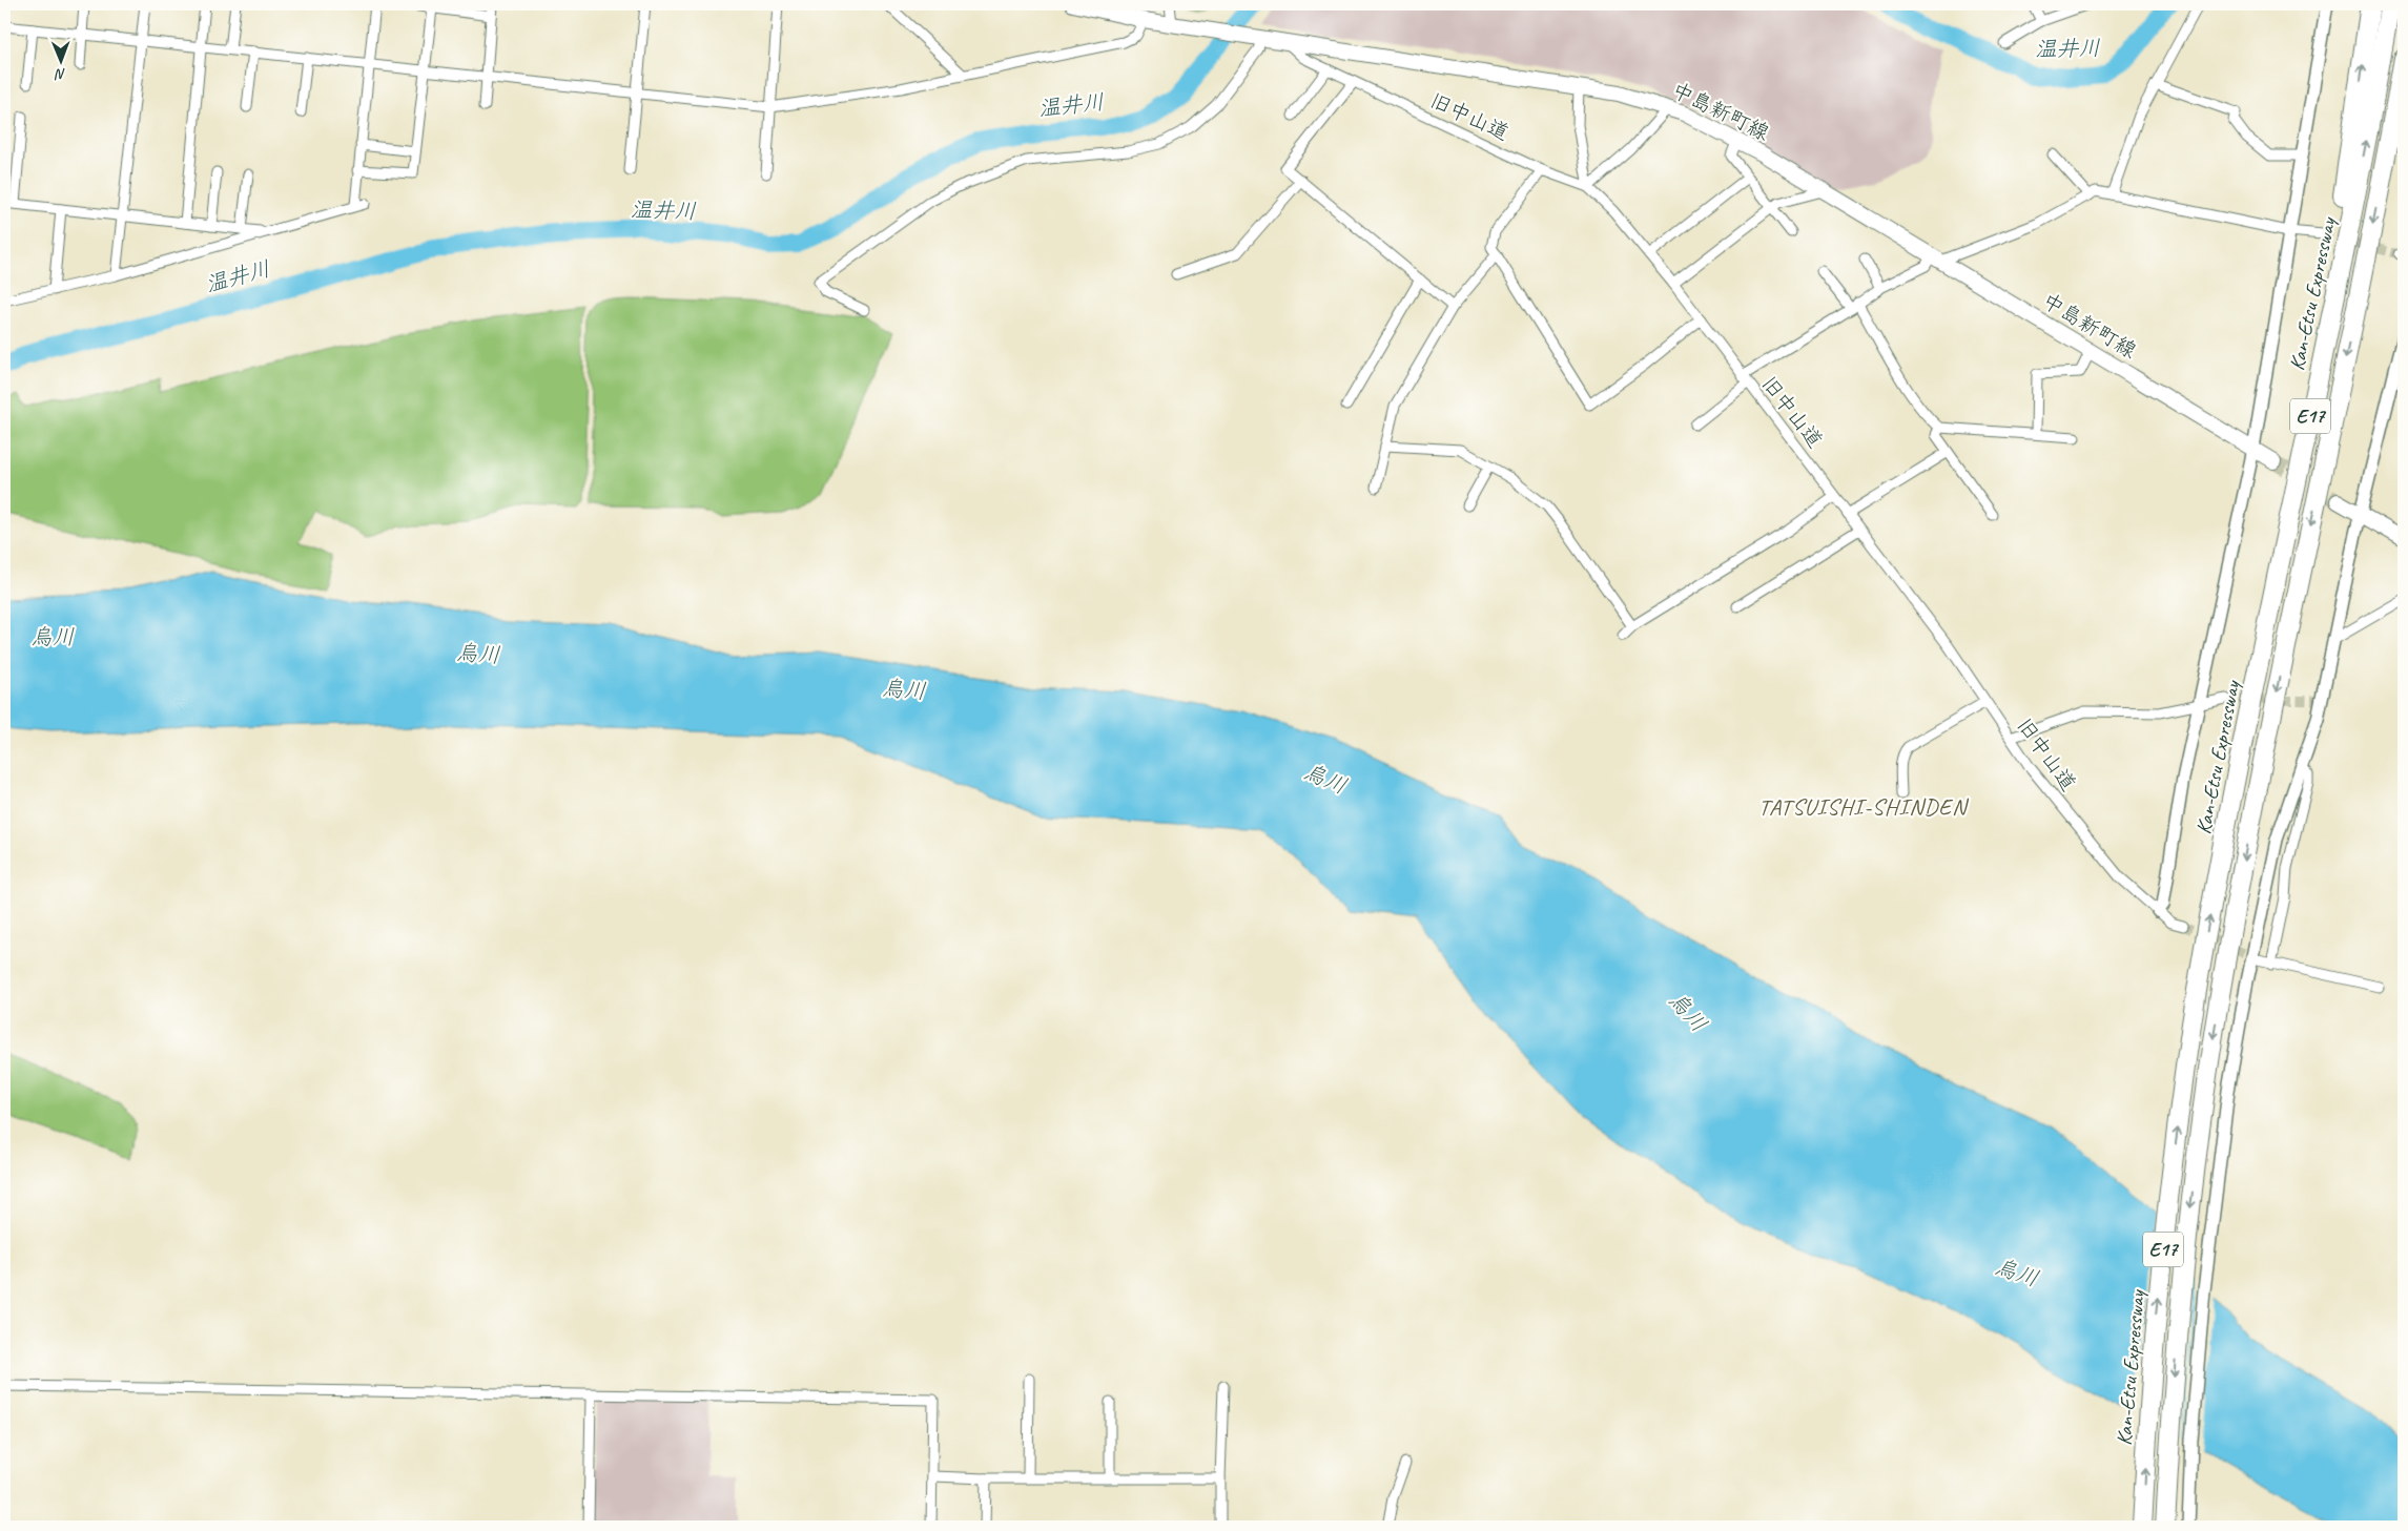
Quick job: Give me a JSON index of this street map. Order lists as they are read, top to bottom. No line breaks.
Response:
{"streets":{"highway":["Kan-Etsu Expressway","E17"],"main road":["中島新町線"],"street":["旧中山道"]},"crossings":[["中島新町線","旧中山道"]],"districts":["TATSUISHI-SHINDEN"],"water":["温井川","烏川"],"north":"bottom"}
